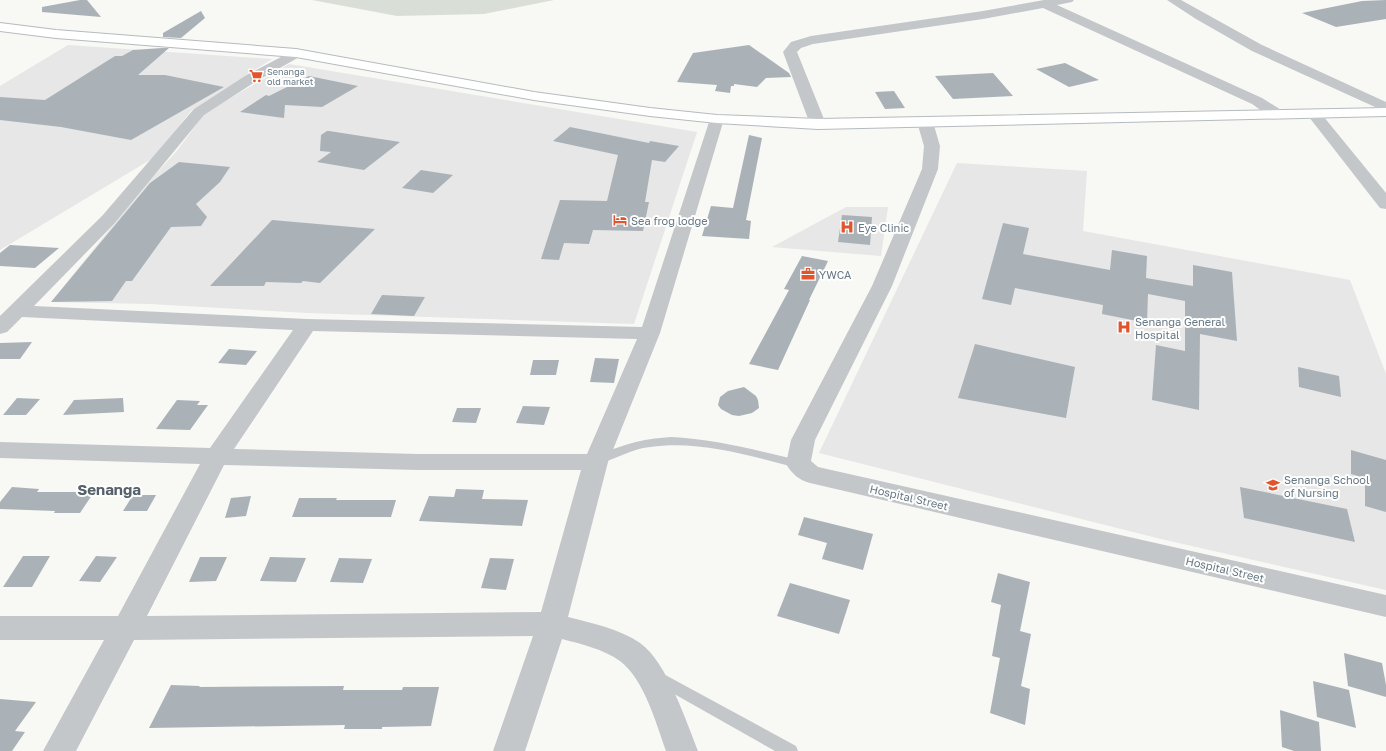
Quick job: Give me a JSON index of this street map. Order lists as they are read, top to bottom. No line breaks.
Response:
{"streets":{"street":["Hospital Street"]},"districts":["Senanga"],"places":{"supermarket":["Senanga old market"],"hotel":["Sea frog lodge"],"hospital":["Eye Clinic","Senanga General Hospital"],"office":["YWCA"],"school or university":["Senanga School of Nursing"]}}
